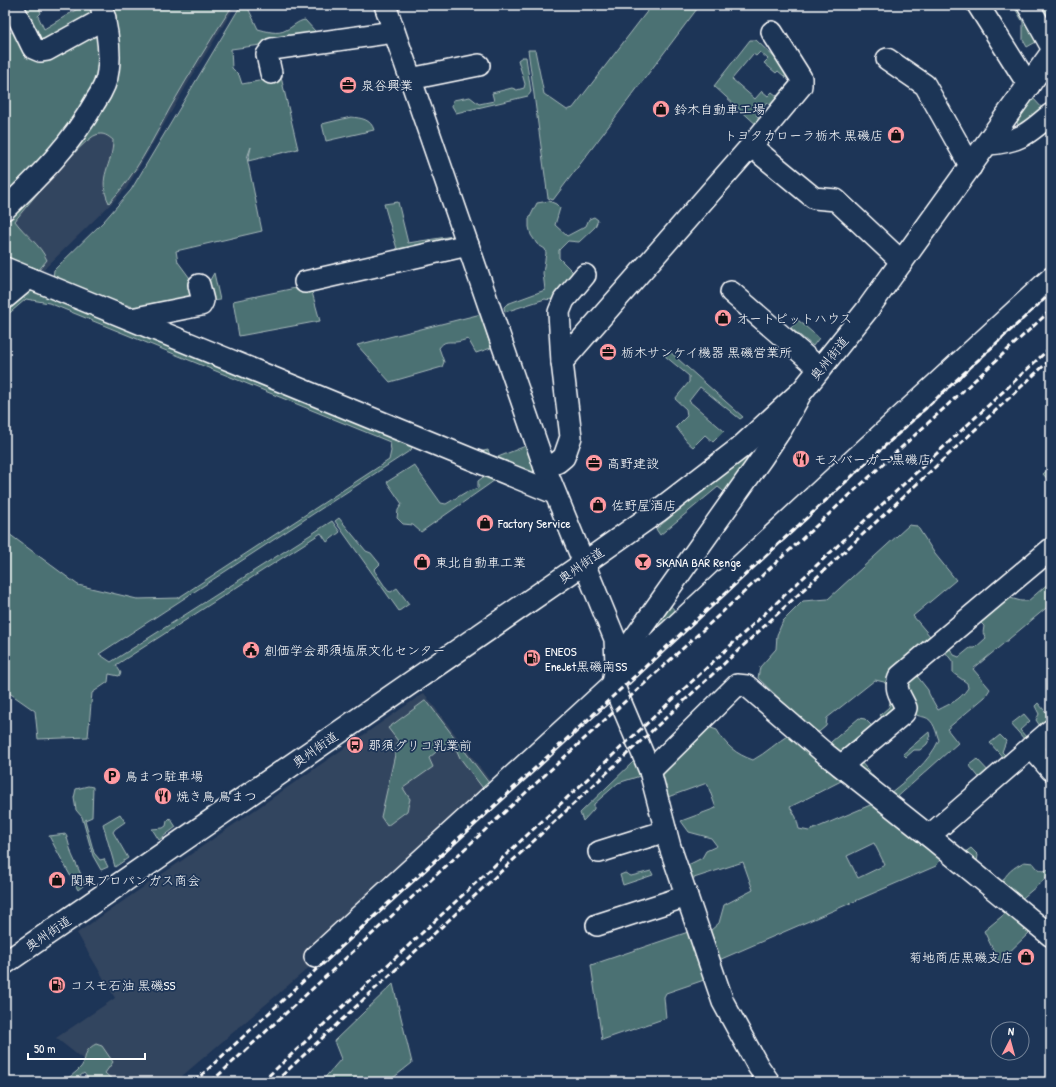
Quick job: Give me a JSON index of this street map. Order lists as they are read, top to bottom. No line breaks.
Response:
{"streets":{"main road":["奥州街道"]},"places":{"office":["泉谷興業","栃木サンケイ機器 黒磯営業所","高野建設"],"shop":["鈴木自動車工場","トヨタカローラ栃木 黒磯店","オートピットハウス","佐野屋酒店","Factory Service","東北自動車工業","関東プロパンガス商会","菊地商店黒磯支店"],"restaurant":["モスバーガー黒磯店","焼き鳥 鳥まつ"],"bar":["SKANA BAR Renge"],"public building":["創価学会那須塩原文化センター"],"fuel station":["ENEOS EneJet黒磯南SS","コスモ石油 黒磯SS"],"bus stop":["那須グリコ乳業前"],"parking":["鳥まつ駐車場"]},"scale_bar":"50 m","north":"top"}
